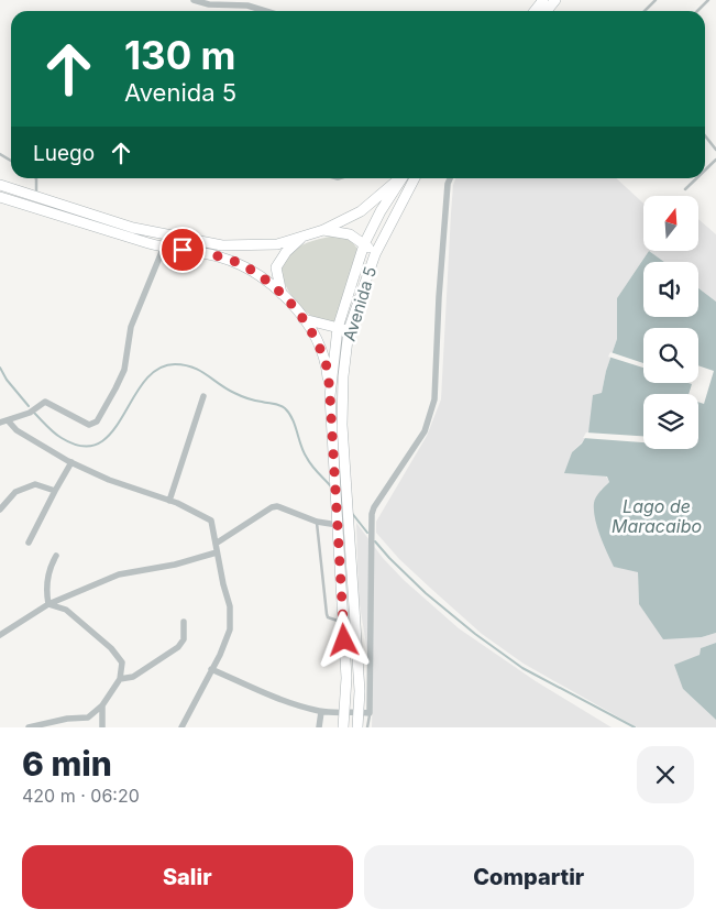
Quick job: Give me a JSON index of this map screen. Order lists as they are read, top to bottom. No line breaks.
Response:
{"streets":{"main road":["Avenida 5"]},"water":["Lago de Maracaibo"],"north":"top","page":{"turn":["130 m","Avenida 5"],"then":"Luego","heading":["6 min","420 m · 06:20"],"buttons":["Salir","Compartir"]}}
